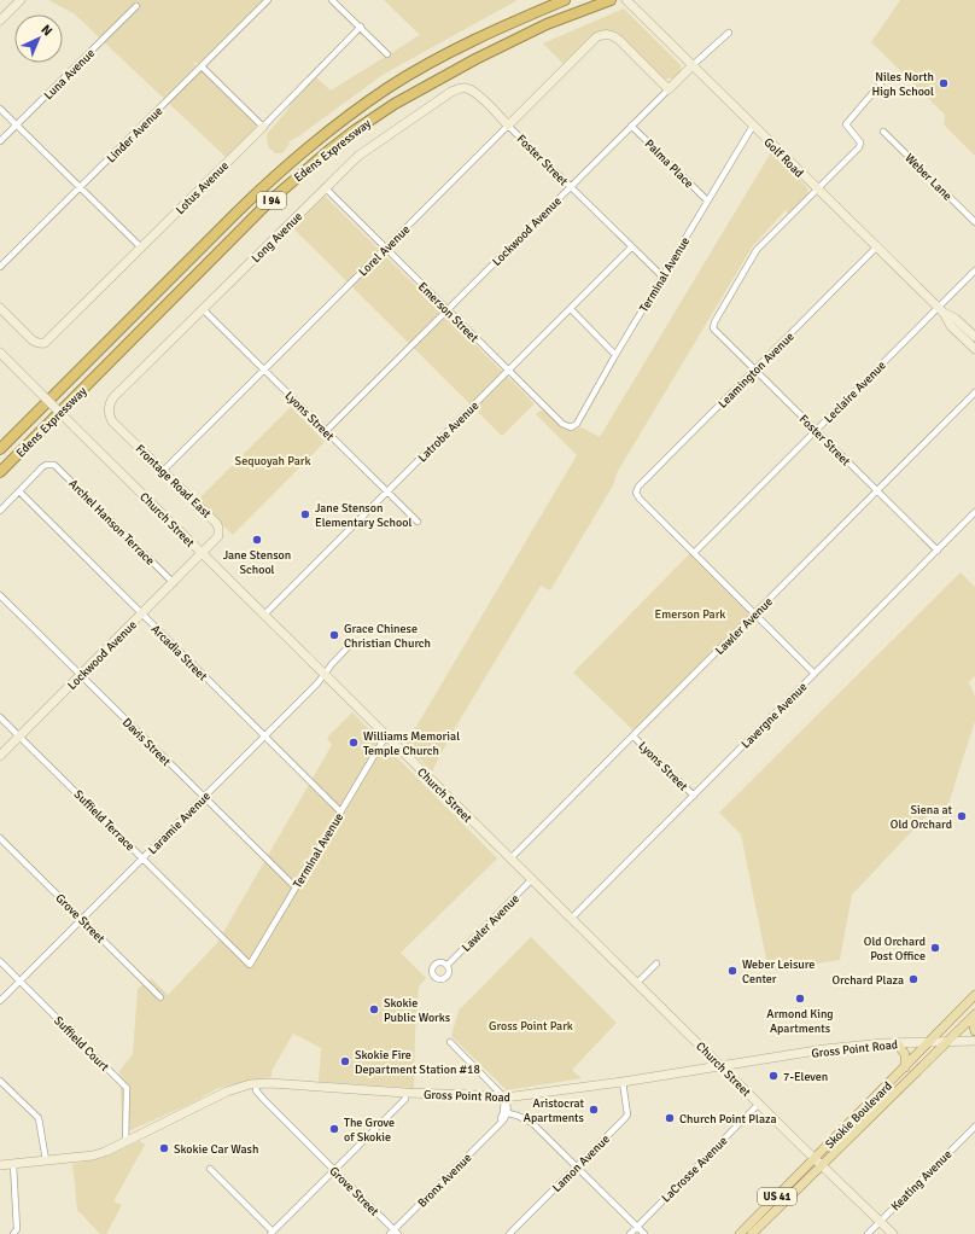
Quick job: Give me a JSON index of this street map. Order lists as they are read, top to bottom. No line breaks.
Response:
{"streets":{"highway":["Edens Expressway","I 94"],"main road":["Skokie Boulevard","US 41"],"street":["Luna Avenue","Linder Avenue","Golf Road","Foster Street","Palma Place","Weber Lane","Lotus Avenue","Lockwood Avenue","Long Avenue","Lorel Avenue","Terminal Avenue","Emerson Street","Leamington Avenue","Leclaire Avenue","Lyons Street","Latrobe Avenue","Frontage Road East","Church Street","Archel Hanson Terrace","Lawler Avenue","Arcadia Street","Lavergne Avenue","Davis Street","Suffield Terrace","Laramie Avenue","Grove Street","Suffield Court","Gross Point Road","Lamon Avenue","LaCrosse Avenue","Bronx Avenue","Keating Avenue"]},"crossings":[["Golf Road","Foster Street"],["Golf Road","Lockwood Avenue"],["Golf Road","Terminal Avenue"],["Golf Road","Leamington Avenue"],["Golf Road","Leclaire Avenue"],["Foster Street","Lockwood Avenue"],["Foster Street","Long Avenue"],["Foster Street","Lorel Avenue"],["Foster Street","Terminal Avenue"],["Foster Street","Leamington Avenue"],["Foster Street","Leclaire Avenue"],["Foster Street","Latrobe Avenue"],["Foster Street","Lawler Avenue"],["Foster Street","Lavergne Avenue"],["Palma Place","Lockwood Avenue"],["Palma Place","Terminal Avenue"],["Lockwood Avenue","Lorel Avenue"],["Lockwood Avenue","Emerson Street"],["Lockwood Avenue","Lyons Street"],["Lockwood Avenue","Frontage Road East"],["Lockwood Avenue","Church Street"],["Lockwood Avenue","Archel Hanson Terrace"],["Lockwood Avenue","Arcadia Street"],["Lockwood Avenue","Davis Street"],["Lockwood Avenue","Suffield Terrace"],["Long Avenue","Emerson Street"],["Long Avenue","Lyons Street"],["Long Avenue","Frontage Road East"],["Lorel Avenue","Emerson Street"],["Lorel Avenue","Lyons Street"],["Lorel Avenue","Frontage Road East"],["Terminal Avenue","Emerson Street"],["Terminal Avenue","Church Street"],["Terminal Avenue","Arcadia Street"],["Terminal Avenue","Davis Street"],["Terminal Avenue","Suffield Terrace"],["Emerson Street","Latrobe Avenue"],["Leamington Avenue","Leclaire Avenue"],["Lyons Street","Latrobe Avenue"],["Lyons Street","Lawler Avenue"],["Lyons Street","Lavergne Avenue"],["Latrobe Avenue","Church Street"],["Frontage Road East","Church Street"],["Church Street","Lawler Avenue"],["Church Street","Lavergne Avenue"],["Church Street","Laramie Avenue"],["Church Street","Gross Point Road"],["Church Street","Skokie Boulevard"],["Church Street","LaCrosse Avenue"],["Church Street","Keating Avenue"],["Archel Hanson Terrace","Arcadia Street"],["Arcadia Street","Laramie Avenue"],["Davis Street","Laramie Avenue"],["Suffield Terrace","Laramie Avenue"],["Laramie Avenue","Grove Street"],["Laramie Avenue","Suffield Court"],["Grove Street","Gross Point Road"],["Grove Street","Bronx Avenue"],["Suffield Court","Gross Point Road"],["Gross Point Road","Skokie Boulevard"],["Gross Point Road","Lamon Avenue"],["Gross Point Road","Bronx Avenue"]],"parks":["Sequoyah Park","Emerson Park","Gross Point Park"],"places":["Niles North High School","Jane Stenson Elementary School","Jane Stenson School","Grace Chinese Christian Church","Williams Memorial Temple Church","Siena at Old Orchard","Old Orchard Post Office","Weber Leisure Center","Orchard Plaza","Armond King Apartments","Skokie Public Works","Skokie Fire Department Station #18","7-Eleven","Aristocrat Apartments","Church Point Plaza","The Grove of Skokie","Skokie Car Wash"],"north":"top right"}
